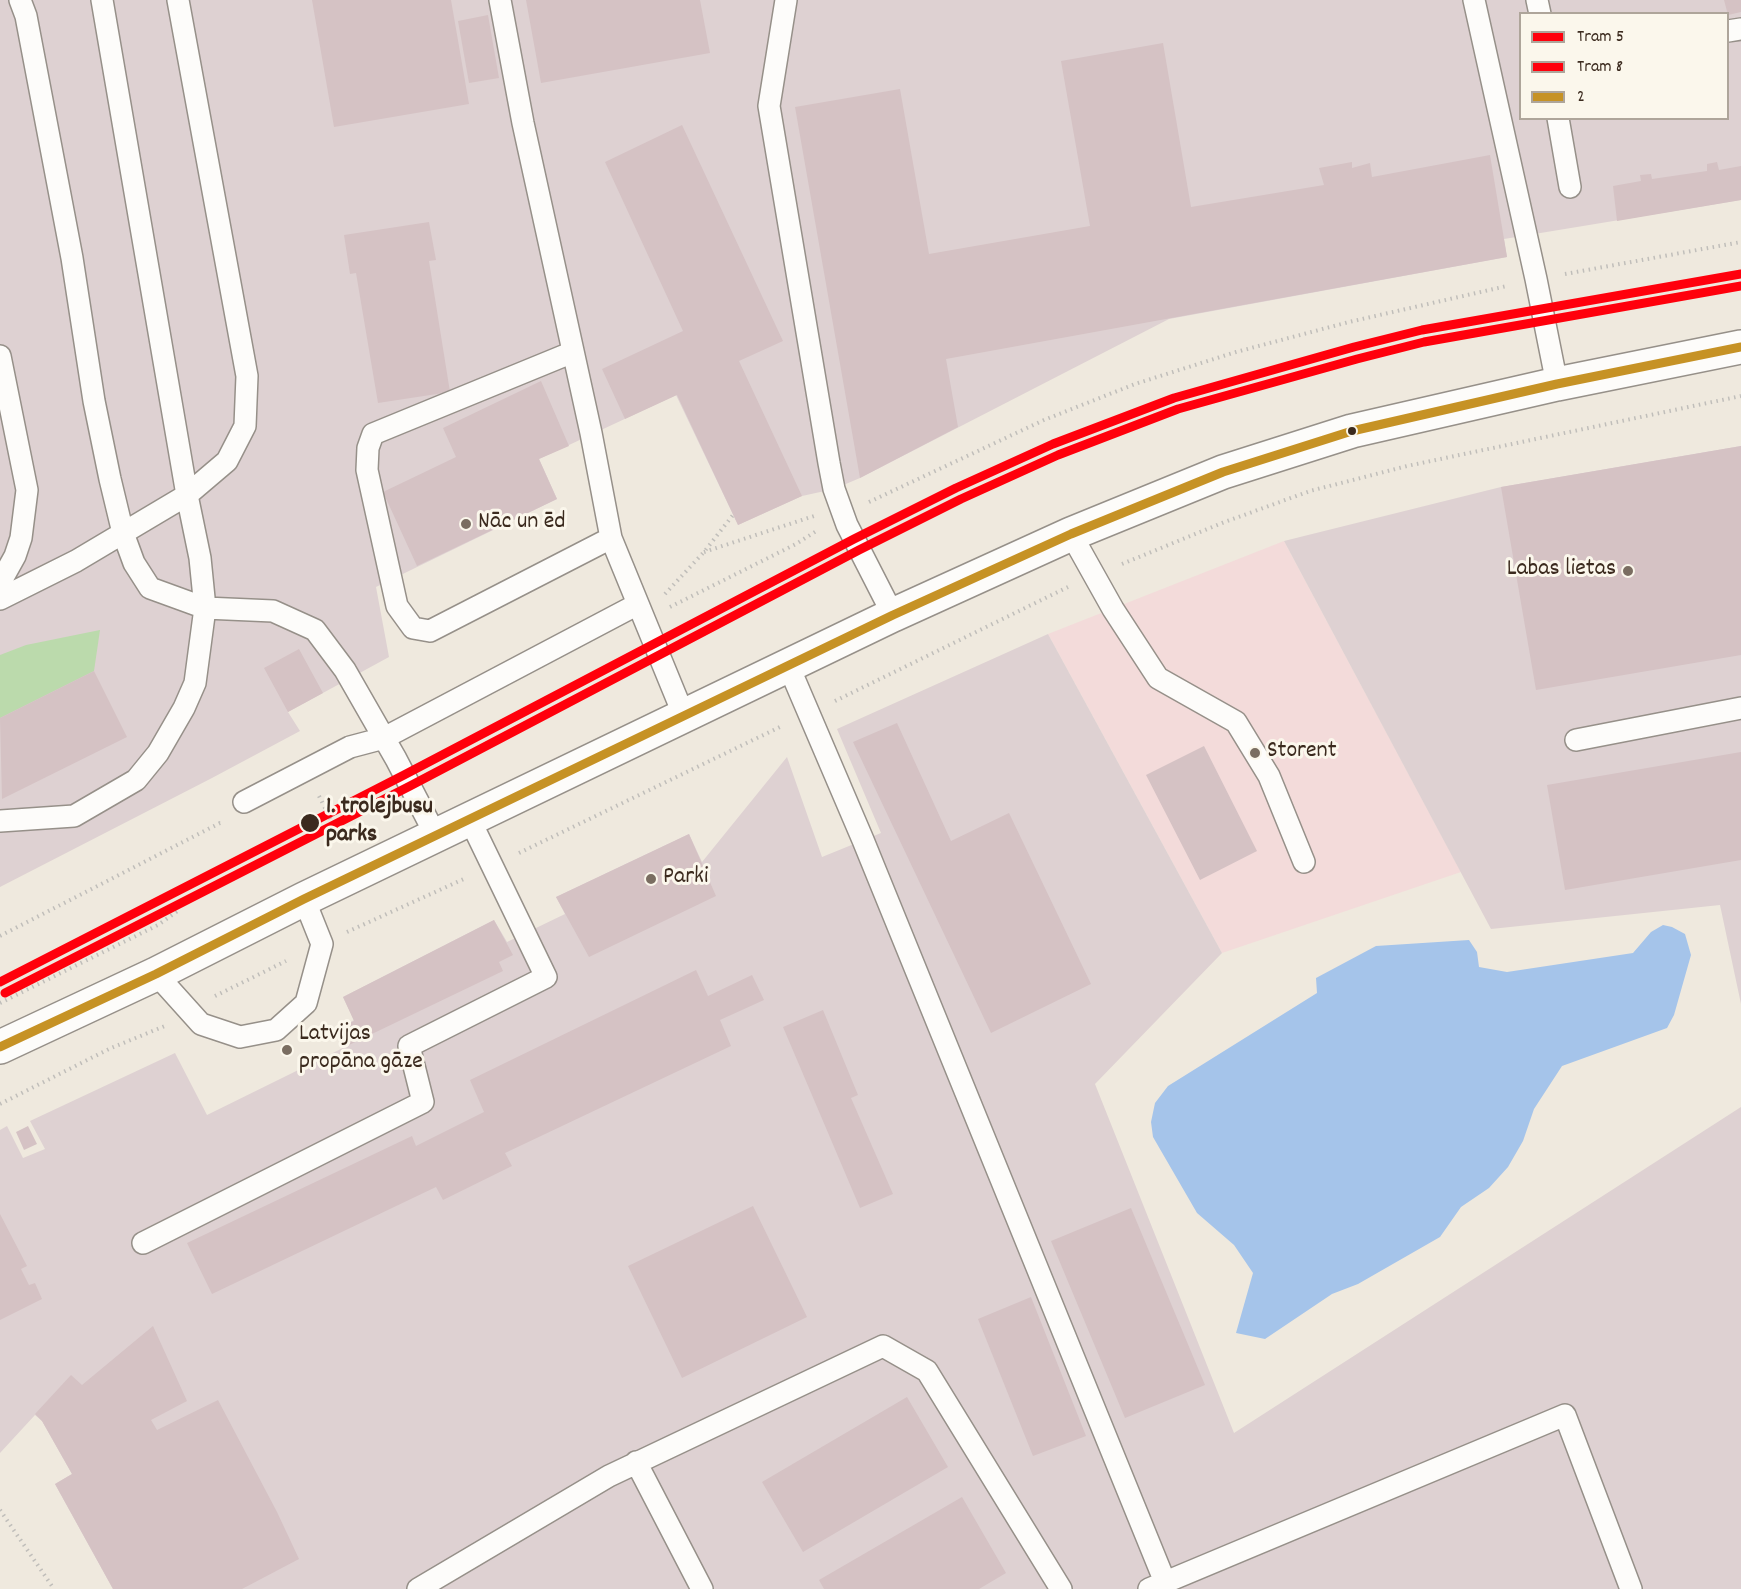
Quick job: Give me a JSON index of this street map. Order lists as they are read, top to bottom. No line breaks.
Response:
{"places":["Nāc un ēd","Labas lietas","Storent","1. trolejbusu parks","Parki","Latvijas propāna gāze"],"lines":["tram line 5","tram line 8","transit line 2"],"legend":["Tram 5","Tram 8","2"]}
